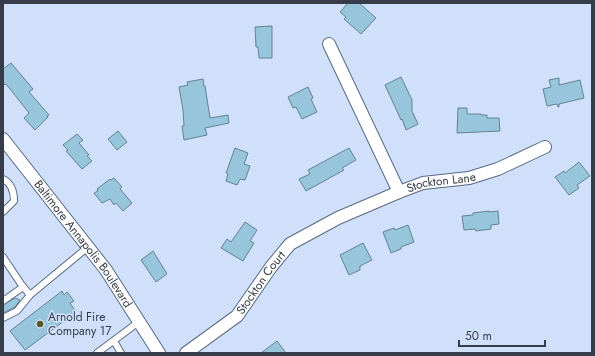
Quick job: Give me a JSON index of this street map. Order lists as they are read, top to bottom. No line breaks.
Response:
{"streets":{"street":["Stockton Lane","Baltimore Annapolis Boulevard","Stockton Court"]},"crossings":[["Stockton Lane","Stockton Court"]],"places":["Arnold Fire Company 17"],"scale_bar":"50 m"}
